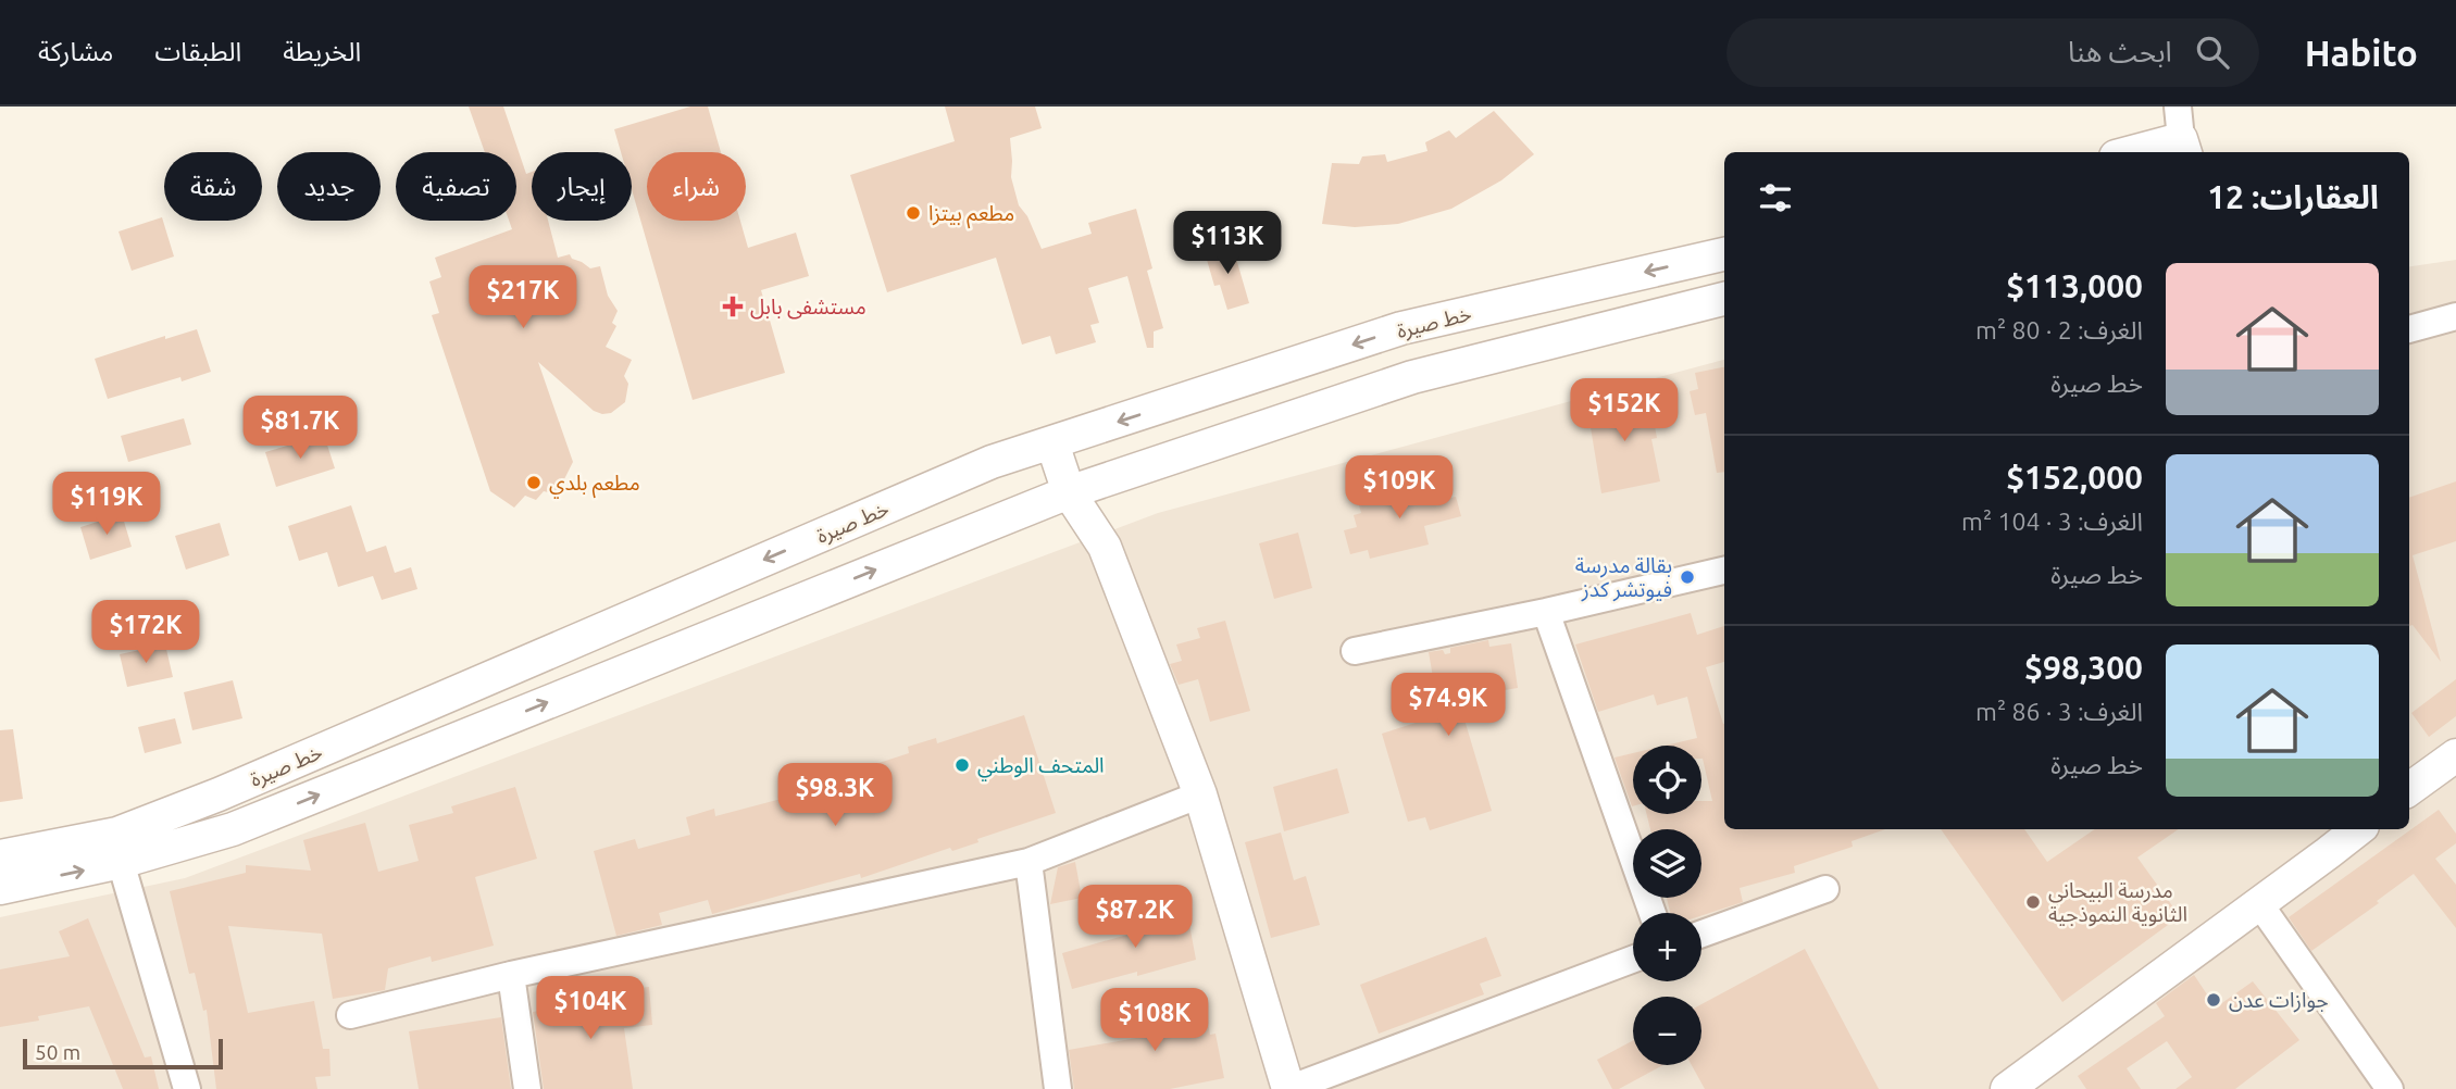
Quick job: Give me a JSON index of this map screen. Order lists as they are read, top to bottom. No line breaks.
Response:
{"streets":{"street":["خط صيرة"]},"places":{"other":["مطعم بيتزا","مطعم بلدي","بقالة مدرسة فيوتشر كدز","المتحف الوطني","مدرسة البيحاني الثانوية النموذجية","جوازات عدن"],"health":["مستشفى بابل"]},"scale_bar":"50 m","page":{"header":"Habito","search":"ابحث هنا","nav":["الخريطة","الطبقات","مشاركة"],"chip":["شراء","إيجار","تصفية","جديد","شقة"],"heading":"العقارات: 12","price":["$113K","$217K","$152K","$81.7K","$109K","$119K","$172K","$74.9K","$98.3K","$87.2K","$104K","$108K"],"list":[{"name":"$113,000","note":"الغرف: 2 · 80 m² · خط صيرة"},{"name":"$152,000","note":"الغرف: 3 · 104 m² · خط صيرة"},{"name":"$98,300","note":"الغرف: 3 · 86 m² · خط صيرة"}],"map_buttons":["+","−"],"scale":"50 m"}}
